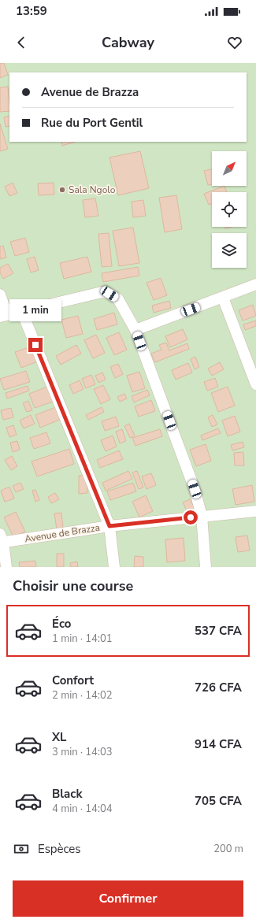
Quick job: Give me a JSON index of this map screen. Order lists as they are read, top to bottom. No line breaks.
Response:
{"streets":{"street":["Avenue de Brazza"]},"places":["Sala Ngolo"],"north":"top right","page":{"status":"13:59","header":"Cabway","banner":["Avenue de Brazza","Rue du Port Gentil"],"bubble":"1 min","heading":"Choisir une course","list":[{"name":"Éco","note":"1 min · 14:01","value":"537 CFA"},{"name":"Confort","note":"2 min · 14:02","value":"726 CFA"},{"name":"XL","note":"3 min · 14:03","value":"914 CFA"},{"name":"Black","note":"4 min · 14:04","value":"705 CFA"}],"pay":["Espèces","200 m"],"buttons":"Confirmer"}}
